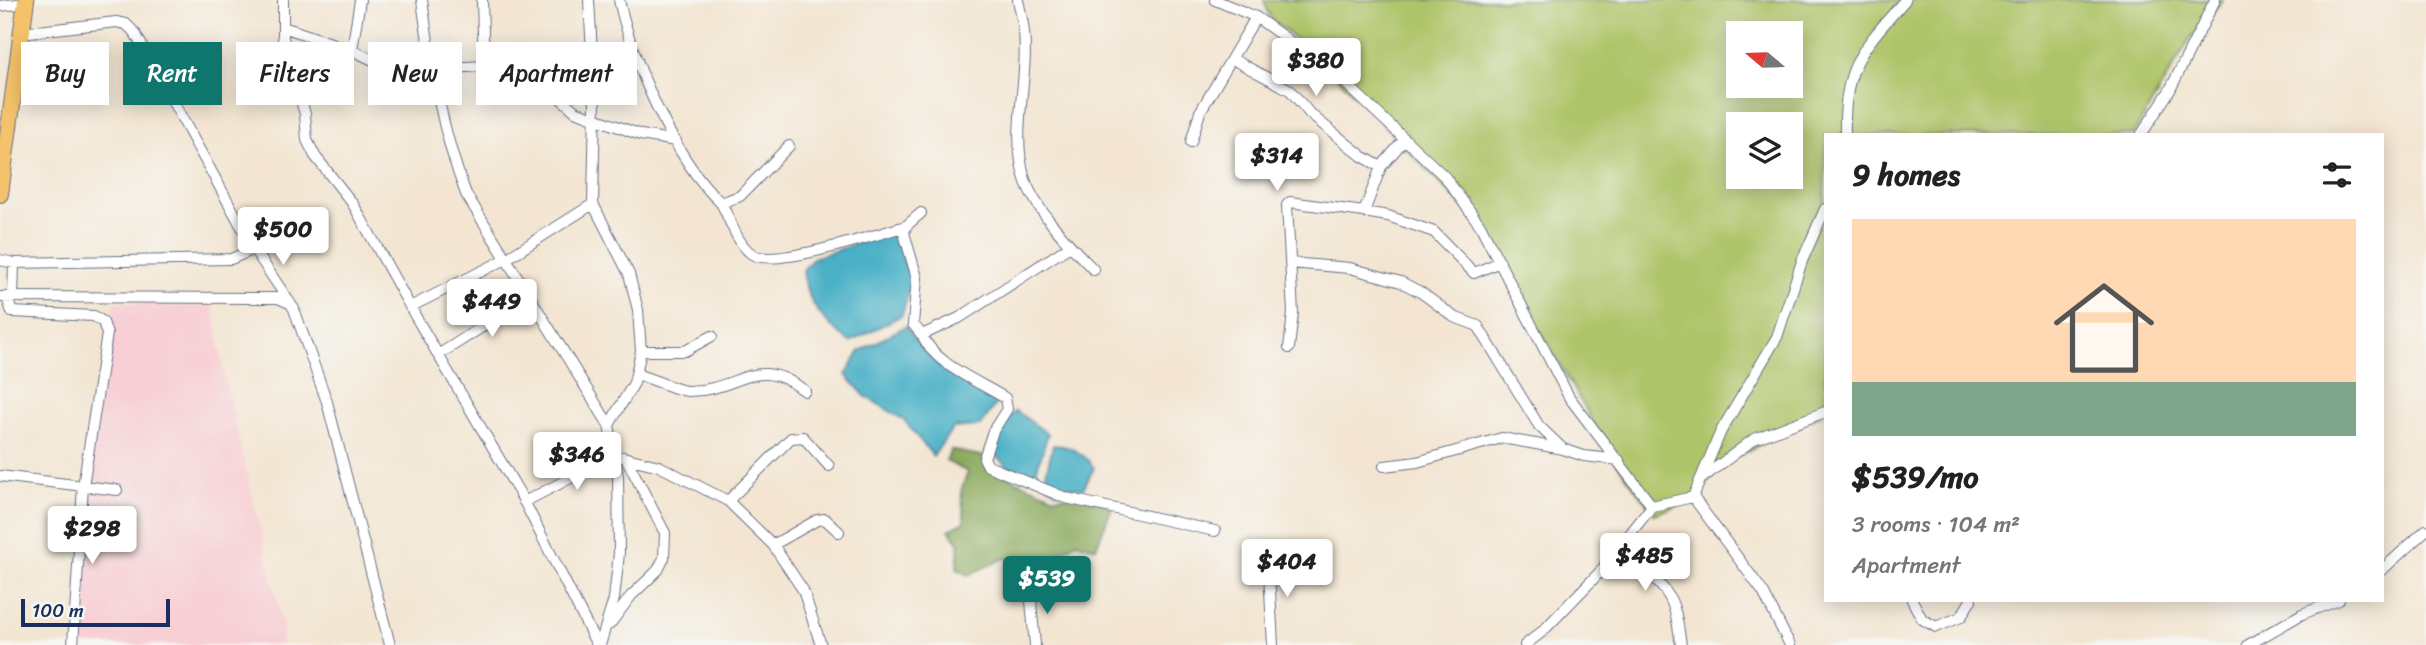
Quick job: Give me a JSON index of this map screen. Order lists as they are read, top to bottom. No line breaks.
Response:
{"scale_bar":"100 m","north":"left","page":{"price":["$380","$314","$500","$449","$346","$298","$485","$404","$539"],"chip":["Buy","Rent","Filters","New","Apartment"],"heading":"9 homes","list":[{"name":"$539/mo","note":"3 rooms · 104 m² · Apartment"}],"scale":"100 m"}}
